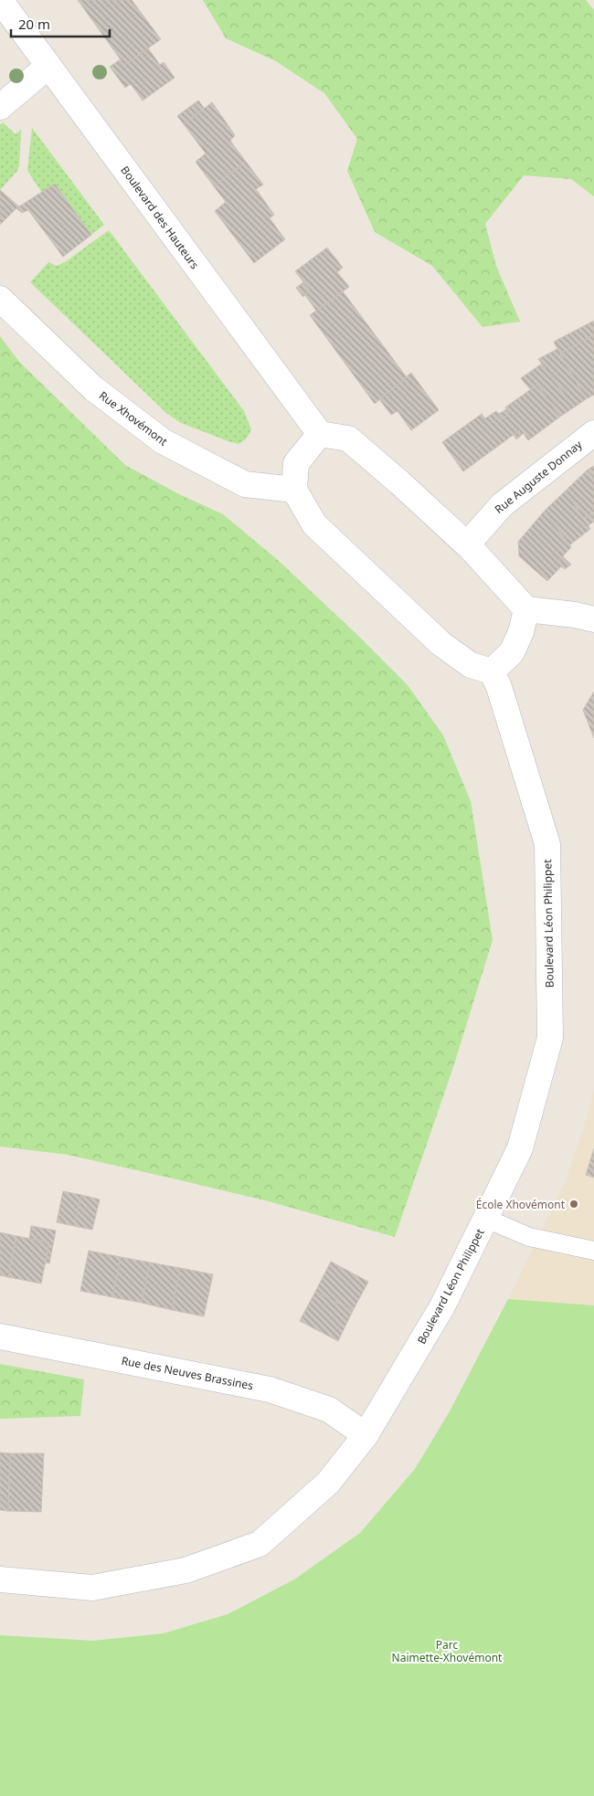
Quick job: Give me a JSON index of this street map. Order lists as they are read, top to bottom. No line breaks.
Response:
{"streets":{"street":["Boulevard des Hauteurs","Rue Xhovémont","Rue Auguste Donnay","Boulevard Léon Philippet","Rue des Neuves Brassines"]},"crossings":[["Boulevard Léon Philippet","Rue des Neuves Brassines"]],"parks":["Parc Naimette-Xhovémont"],"places":["École Xhovémont"],"scale_bar":"20 m"}
